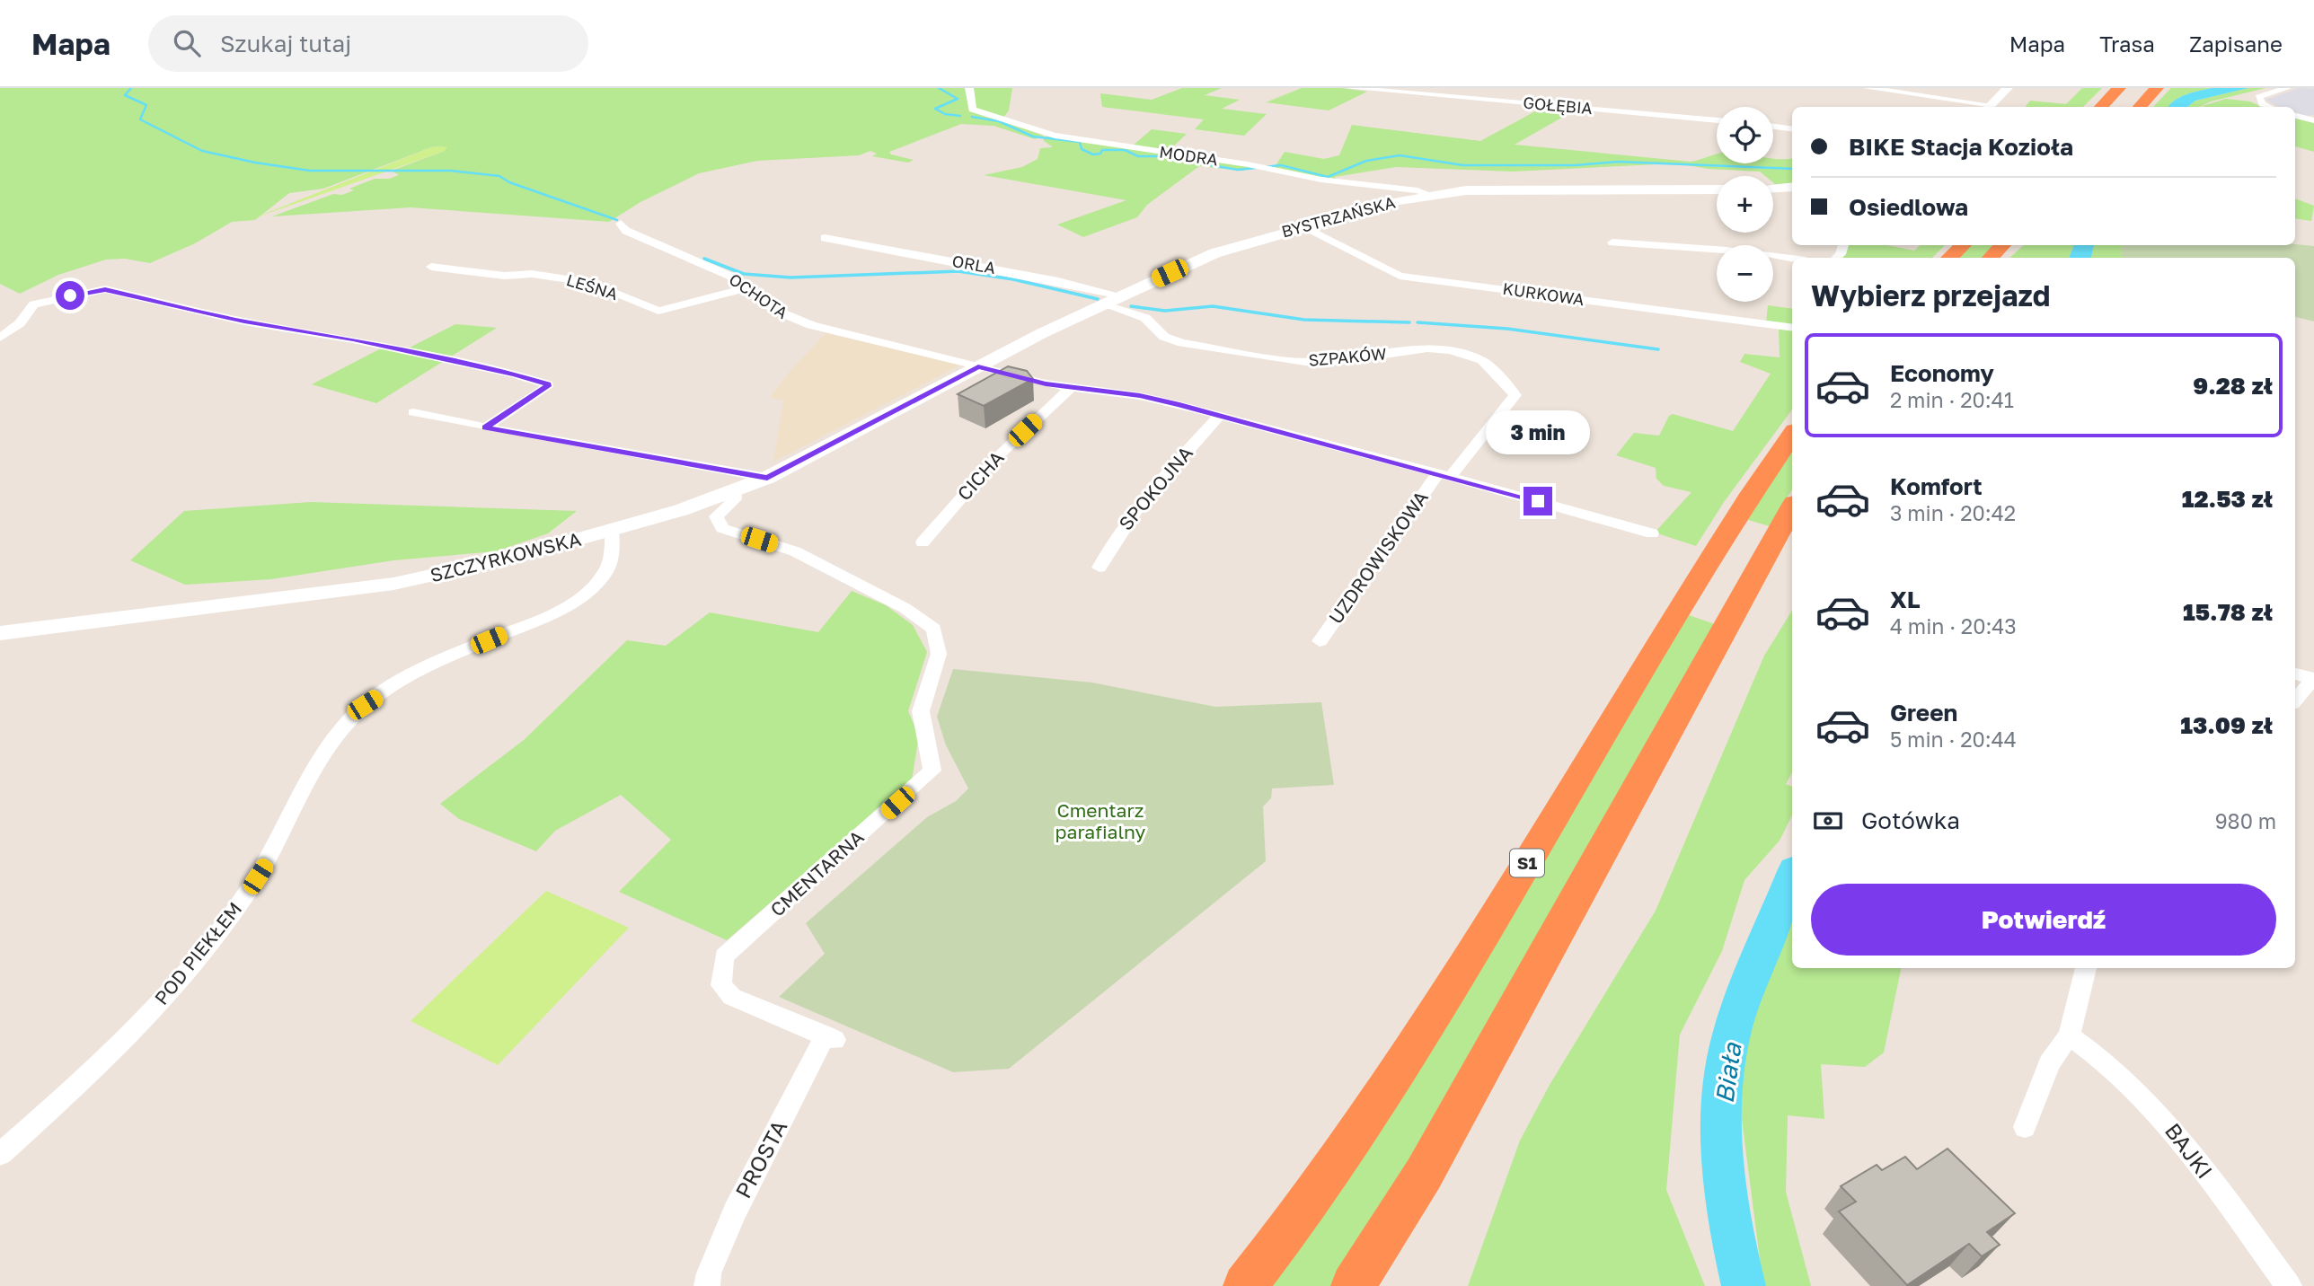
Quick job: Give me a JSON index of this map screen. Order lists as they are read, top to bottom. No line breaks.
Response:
{"streets":{"highway":["S1"],"main road":["BYSTRZAŃSKA","SZCZYRKOWSKA"],"street":["GOŁĘBIA","MODRA","ORLA","LEŚNA","KURKOWA","OCHOTA","SZPAKÓW","CICHA","SPOKOJNA","UZDROWISKOWA","CMENTARNA","POD PIEKŁEM","BAJKI","PROSTA"]},"crossings":[["MODRA","BYSTRZAŃSKA"],["BYSTRZAŃSKA","ORLA"],["BYSTRZAŃSKA","KURKOWA"],["BYSTRZAŃSKA","OCHOTA"],["BYSTRZAŃSKA","SZPAKÓW"],["BYSTRZAŃSKA","SZCZYRKOWSKA"],["LEŚNA","OCHOTA"],["OCHOTA","CICHA"],["OCHOTA","SPOKOJNA"],["OCHOTA","SZCZYRKOWSKA"],["OCHOTA","UZDROWISKOWA"],["SZPAKÓW","UZDROWISKOWA"],["SZCZYRKOWSKA","CMENTARNA"],["SZCZYRKOWSKA","POD PIEKŁEM"],["CMENTARNA","PROSTA"]],"water":["Biała"],"parks":["Cmentarz parafialny"],"page":{"header":"Mapa","search":"Szukaj tutaj","nav":["Mapa","Trasa","Zapisane"],"map_buttons":["+","−"],"banner":["BIKE Stacja Kozioła","Osiedlowa"],"heading":"Wybierz przejazd","list":[{"name":"Economy","note":"2 min · 20:41","value":"9.28 zł"},{"name":"Komfort","note":"3 min · 20:42","value":"12.53 zł"},{"name":"XL","note":"4 min · 20:43","value":"15.78 zł"},{"name":"Green","note":"5 min · 20:44","value":"13.09 zł"}],"bubble":"3 min","pay":["Gotówka","980 m"],"buttons":"Potwierdź"}}
